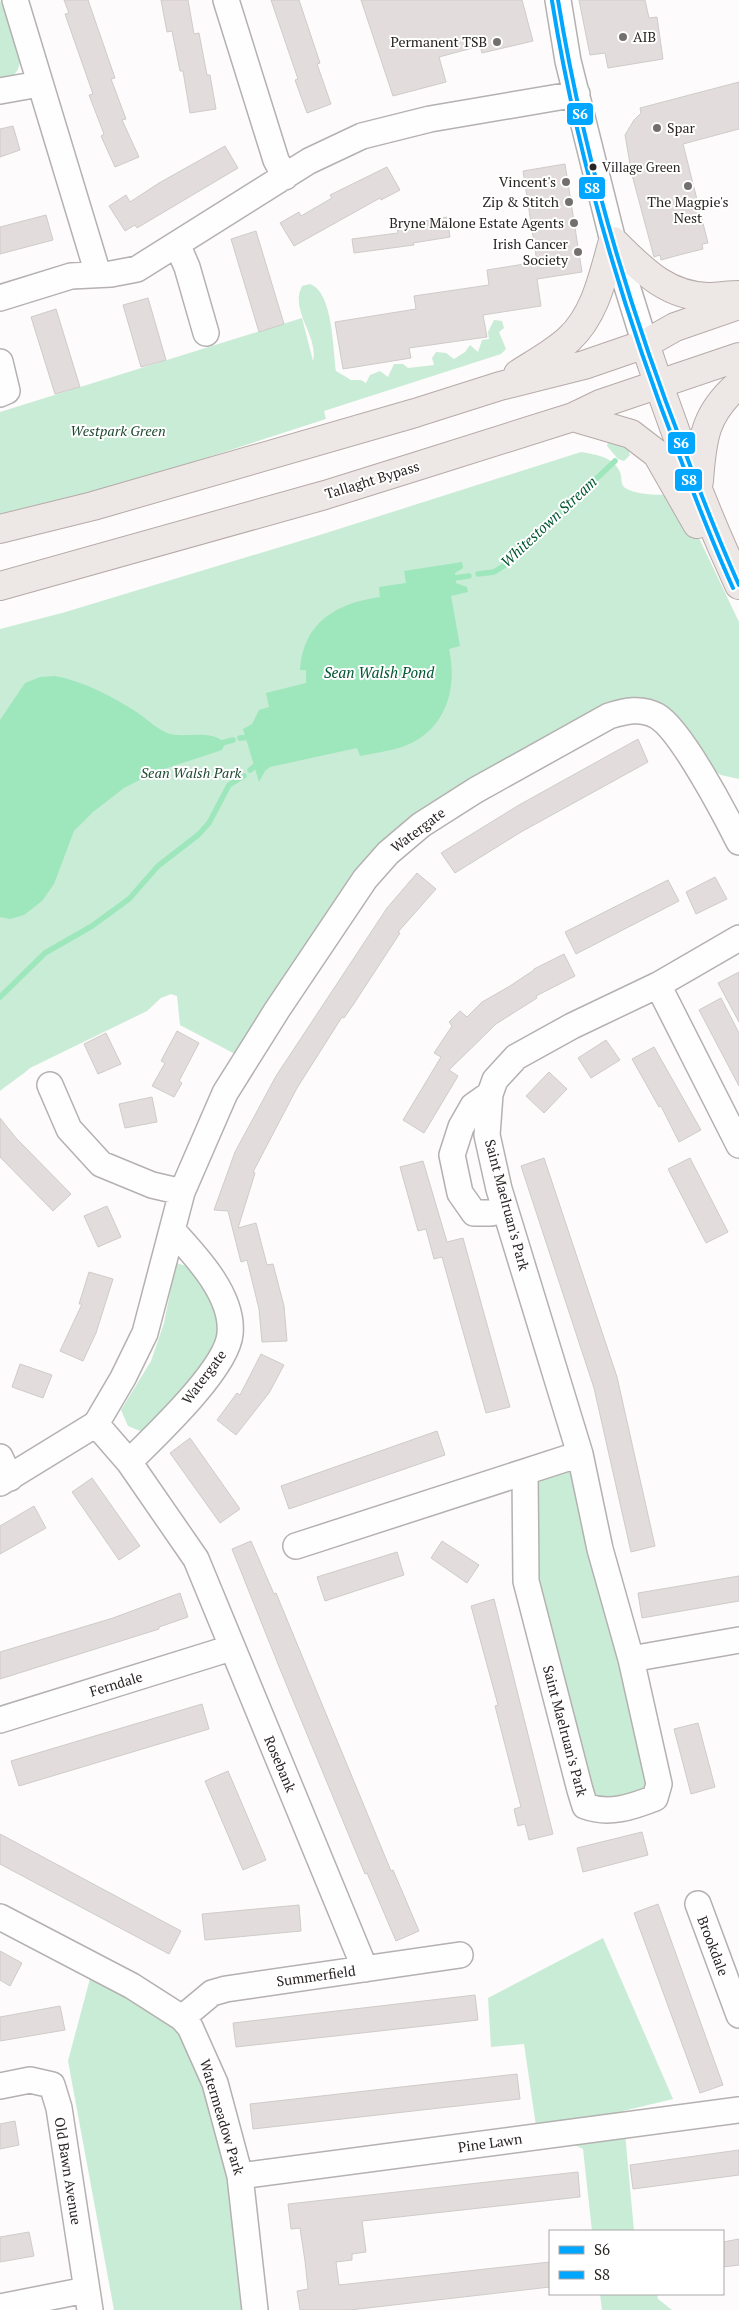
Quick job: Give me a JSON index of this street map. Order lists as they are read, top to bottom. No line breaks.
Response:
{"streets":{"main road":["Tallaght Bypass"],"street":["Watergate","Saint Maelruan's Park","Ferndale","Rosebank","Brookdale","Summerfield","Watermeadow Park","Pine Lawn","Old Bawn Avenue"]},"crossings":[["Watergate","Rosebank"],["Ferndale","Rosebank"],["Rosebank","Summerfield"],["Summerfield","Watermeadow Park"],["Watermeadow Park","Pine Lawn"]],"water":["Whitestown Stream","Sean Walsh Pond"],"parks":["Westpark Green","Sean Walsh Park"],"places":["AIB","Permanent TSB","Spar","Village Green","Vincent's","The Magpie's Nest","Zip & Stitch","Bryne Malone Estate Agents","Irish Cancer Society"],"lines":["transit line S6","transit line S8"],"legend":["S6","S8"]}
